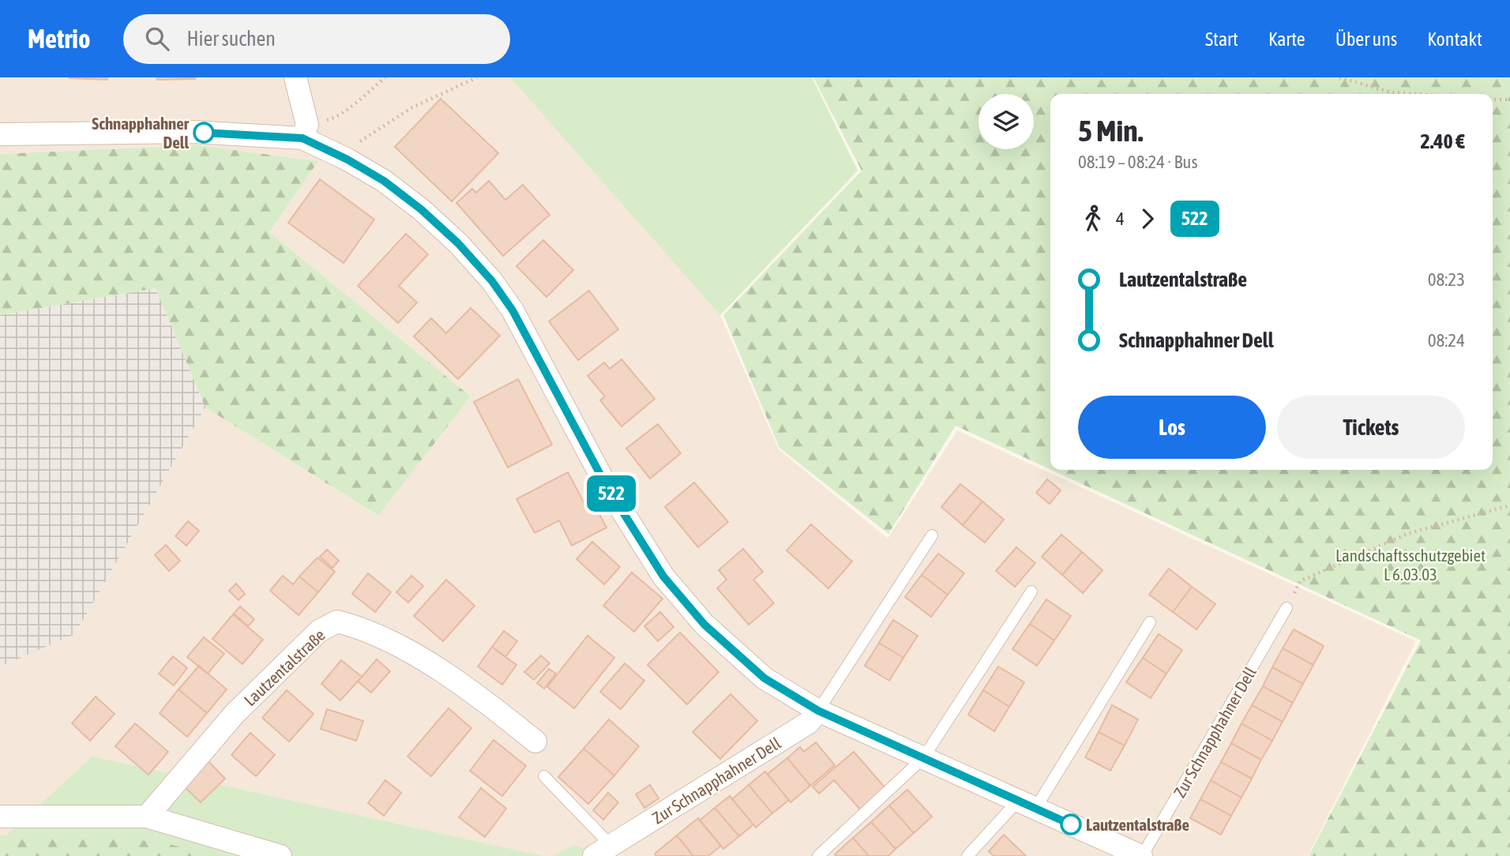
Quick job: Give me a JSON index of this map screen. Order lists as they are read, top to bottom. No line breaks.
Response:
{"streets":{"street":["Lautzentalstraße","Zur Schnapphahner Dell"]},"parks":["Landschaftsschutzgebiet L 6.03.03"],"places":["Schnapphahner Dell","Lautzentalstraße"],"lines":["bus line 522"],"page":{"header":"Metrio","search":"Hier suchen","nav":["Start","Karte","Über uns","Kontakt"],"on_map":"522","heading":["5 Min.","08:19 – 08:24 · Bus","2.40 €"],"legs":["4","522"],"list":[{"name":"Lautzentalstraße","value":"08:23"},{"name":"Schnapphahner Dell","value":"08:24"}],"buttons":["Los","Tickets"]}}
